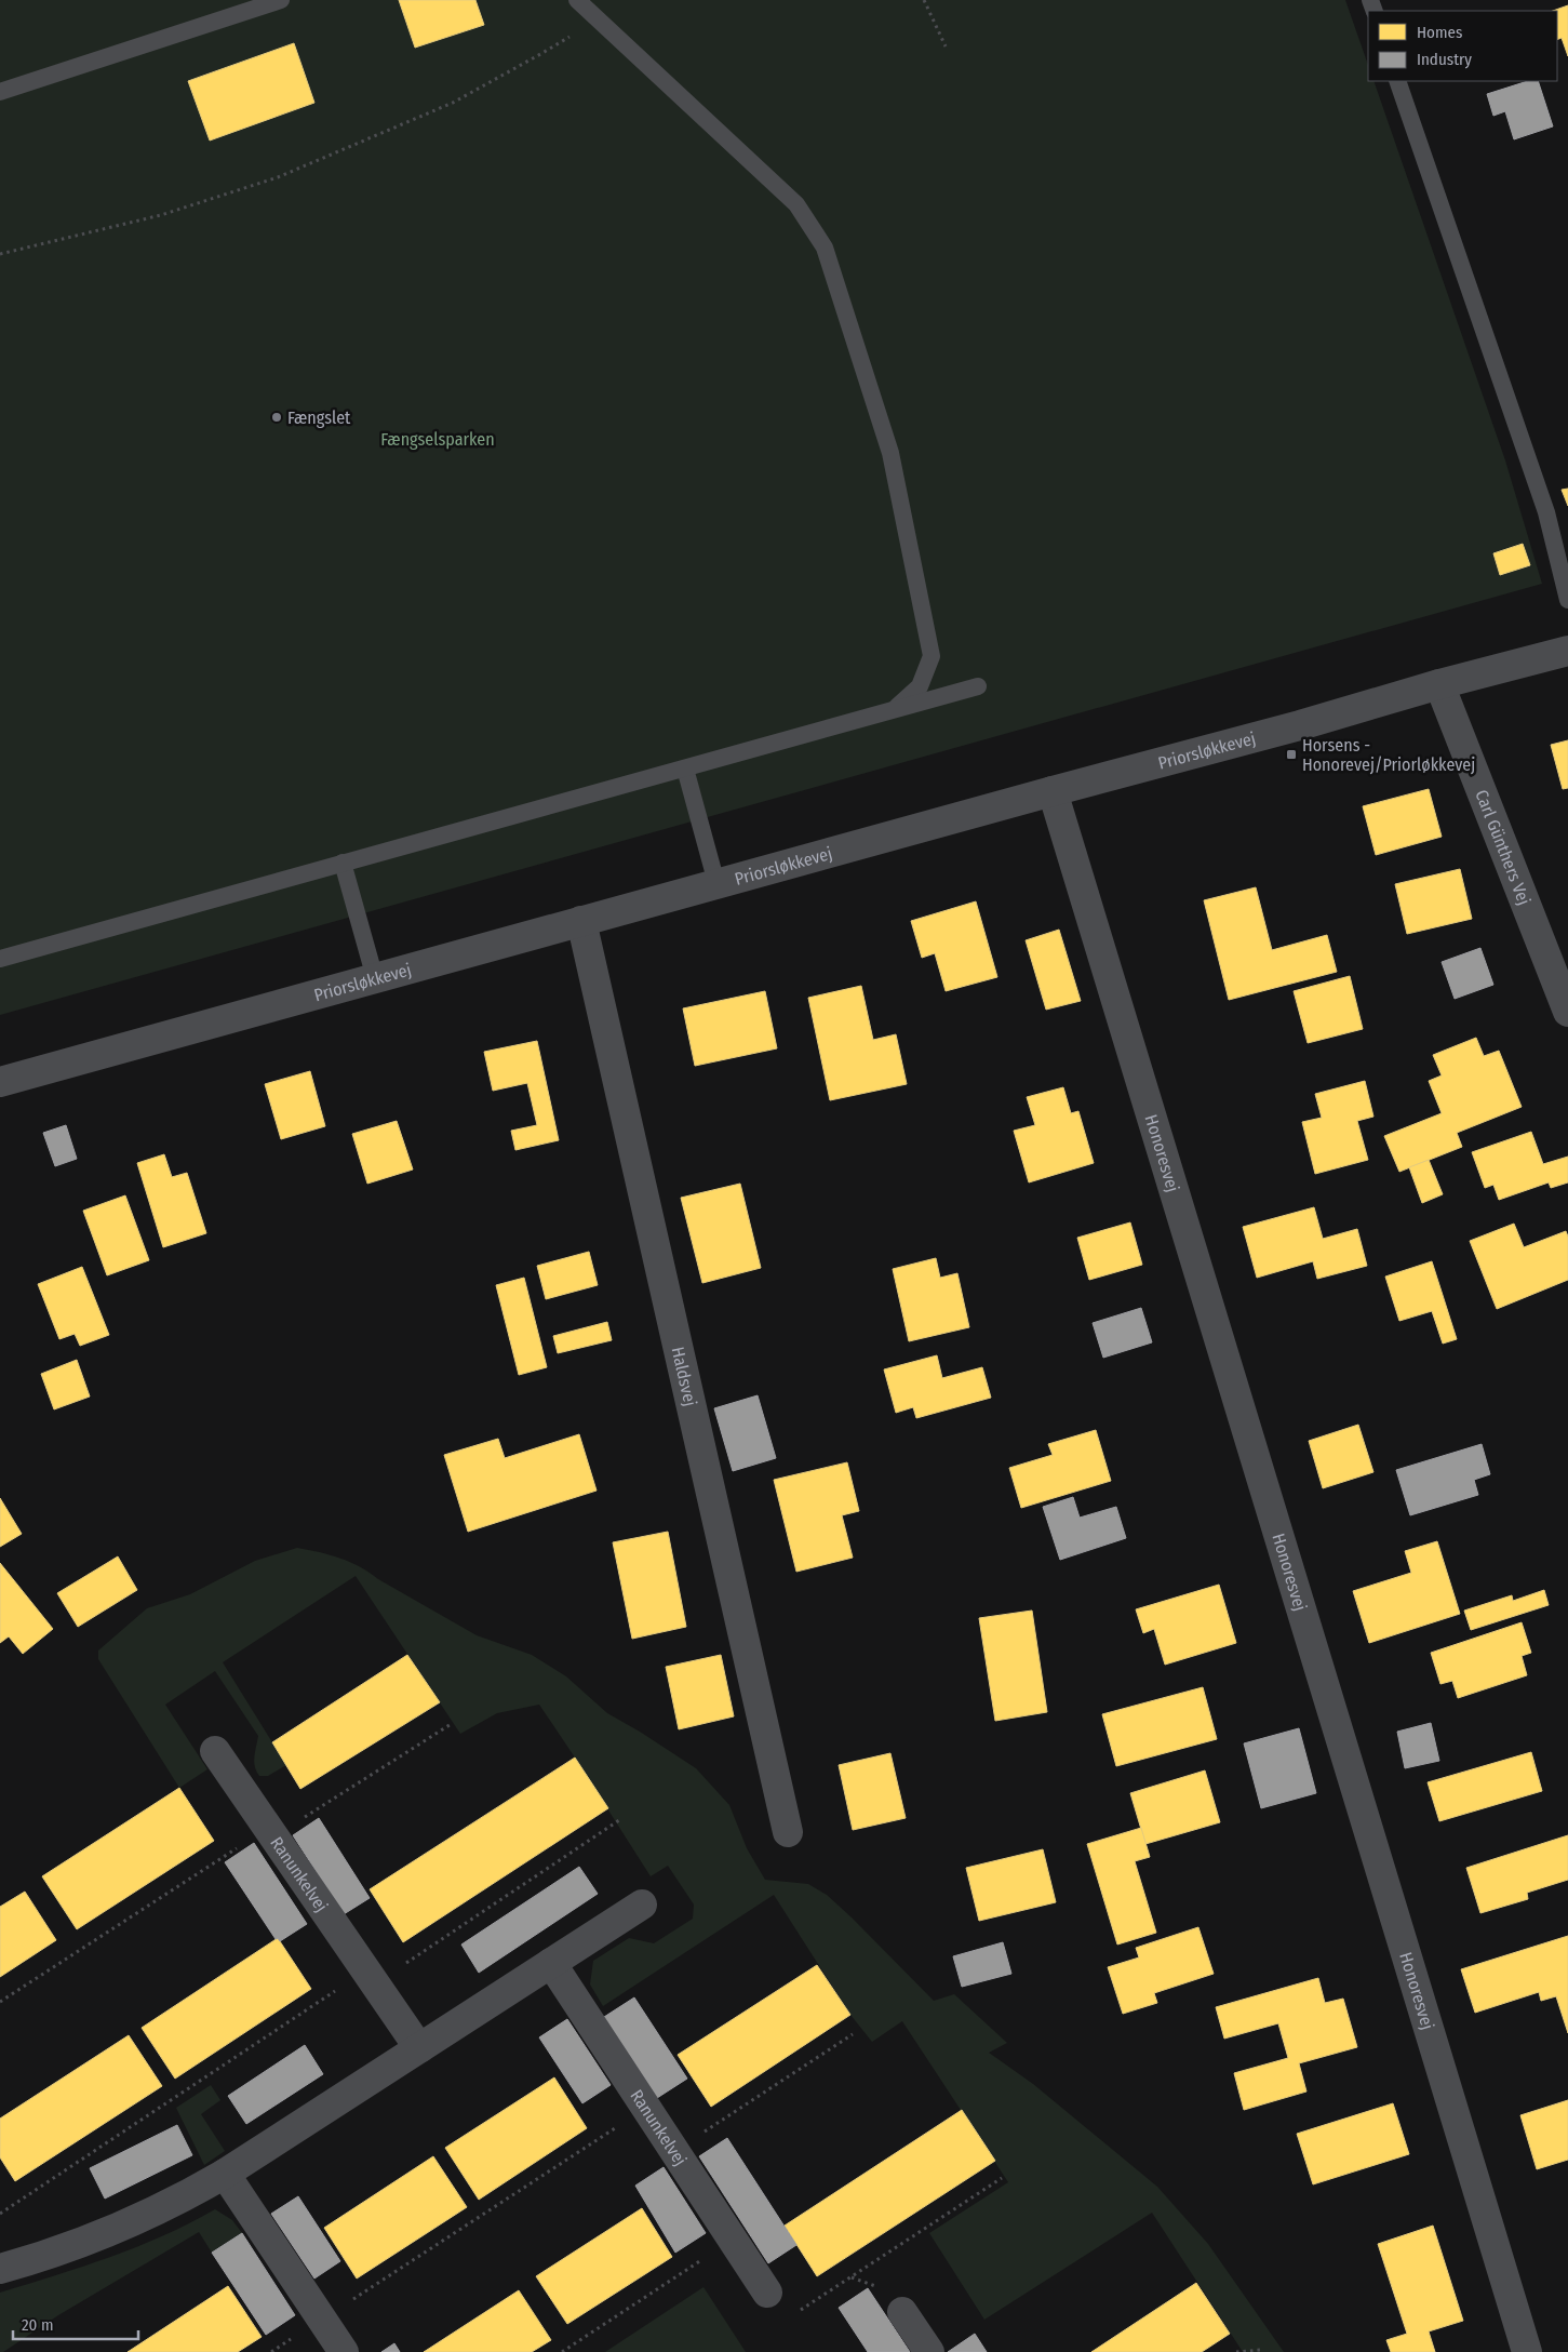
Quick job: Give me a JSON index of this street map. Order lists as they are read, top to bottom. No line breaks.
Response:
{"streets":{"street":["Priorsløkkevej","Carl Günthers Vej","Honoresvej","Haldsvej","Ranunkelvej"]},"crossings":[["Priorsløkkevej","Carl Günthers Vej"],["Priorsløkkevej","Honoresvej"],["Priorsløkkevej","Haldsvej"]],"parks":["Fængselsparken"],"places":{"other":["Fængslet"],"transit":["Horsens - Honorevej/Priorløkkevej"]},"legend":["Homes","Industry"],"scale_bar":"20 m"}
